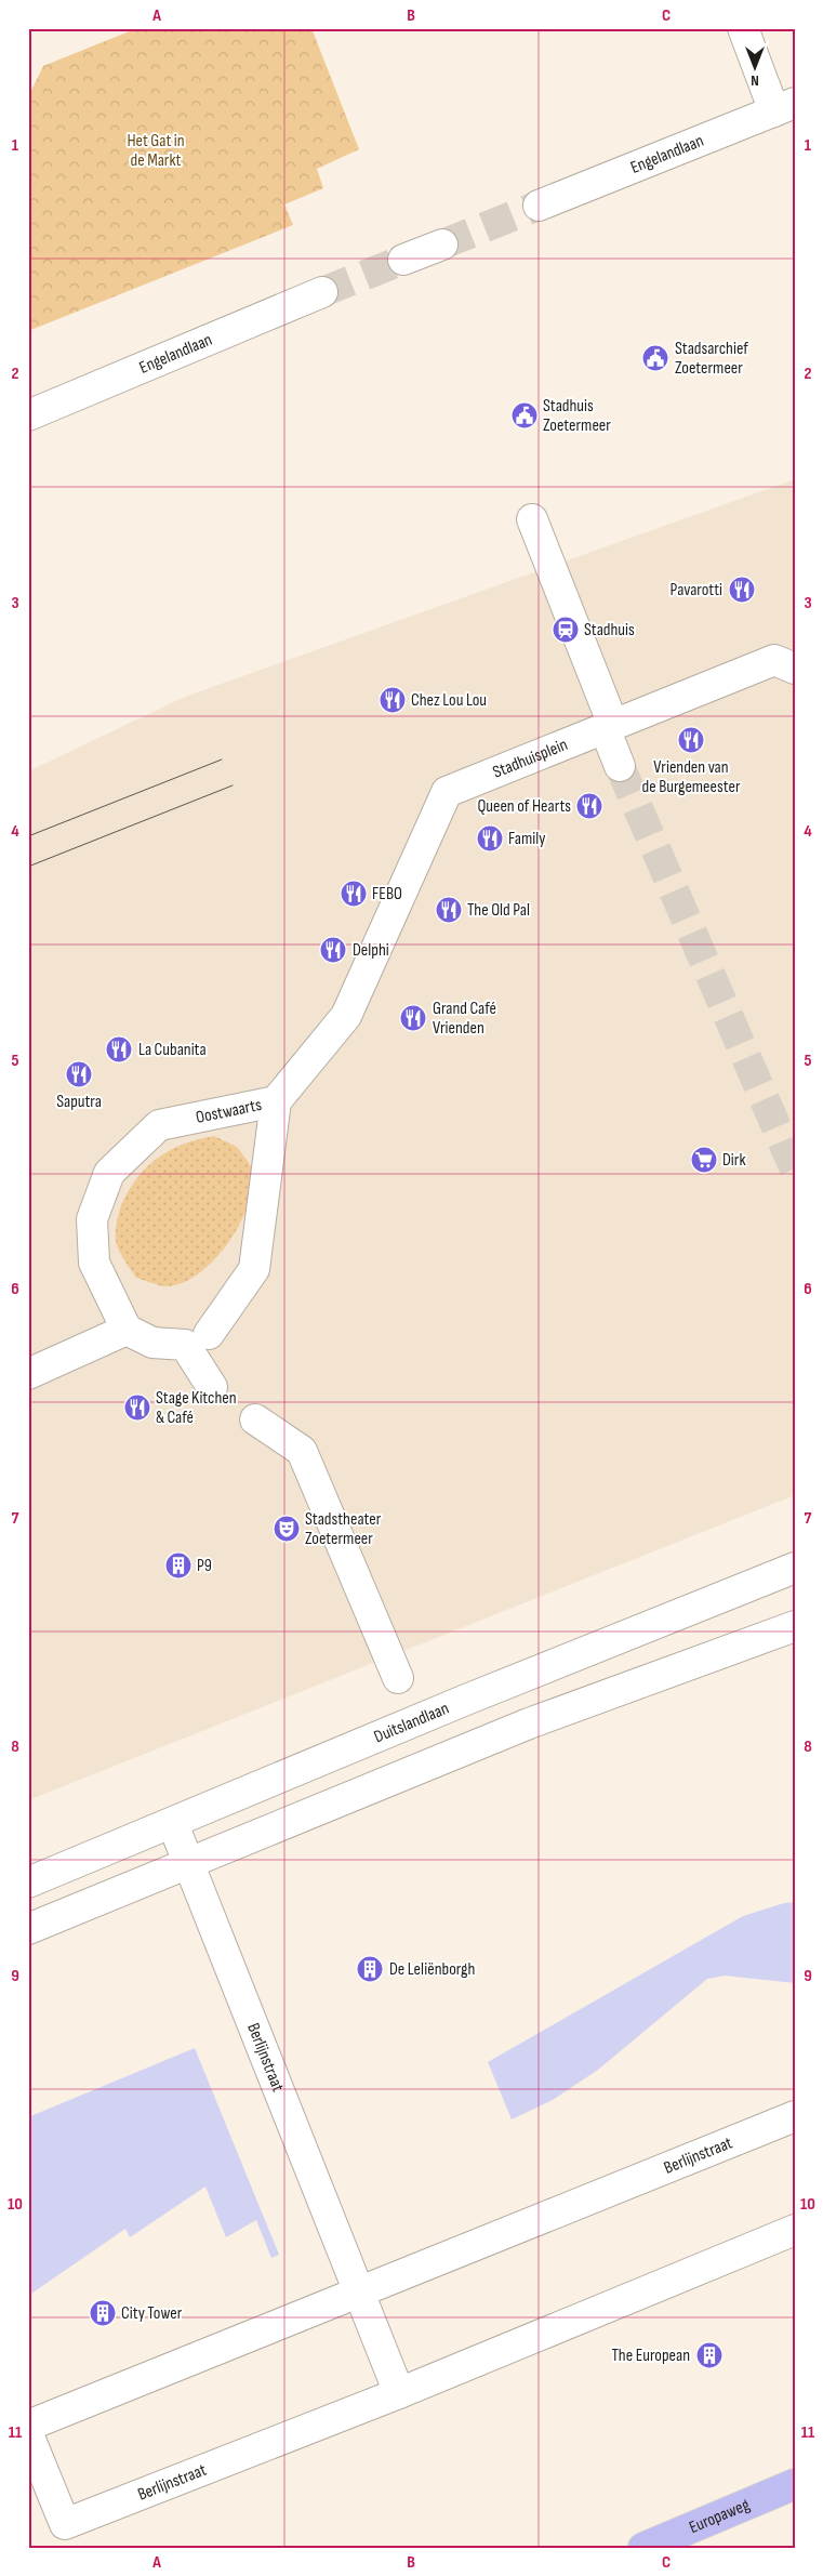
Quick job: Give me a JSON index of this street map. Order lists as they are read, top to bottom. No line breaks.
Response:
{"streets":{"main road":["Europaweg"],"street":["Engelandlaan","Stadhuisplein","Oostwaarts","Duitslandlaan","Berlijnstraat"]},"crossings":[["Stadhuisplein","Oostwaarts"],["Duitslandlaan","Berlijnstraat"]],"parks":["Het Gat in de Markt"],"places":{"public building":["Stadsarchief Zoetermeer","Stadhuis Zoetermeer"],"restaurant":["Pavarotti","Chez Lou Lou","Vrienden van de Burgemeester","Queen of Hearts","Family","FEBO","The Old Pal","Delphi","Grand Café Vrienden","La Cubanita","Saputra","Stage Kitchen & Café"],"station":["Stadhuis"],"supermarket":["Dirk"],"theatre":["Stadstheater Zoetermeer"],"building":["P9","De Leliënborgh","City Tower","The European"]},"north":"bottom","grid":{"columns":["A","B","C"],"rows":["1","2","3","4","5","6","7","8","9","10","11"]}}
